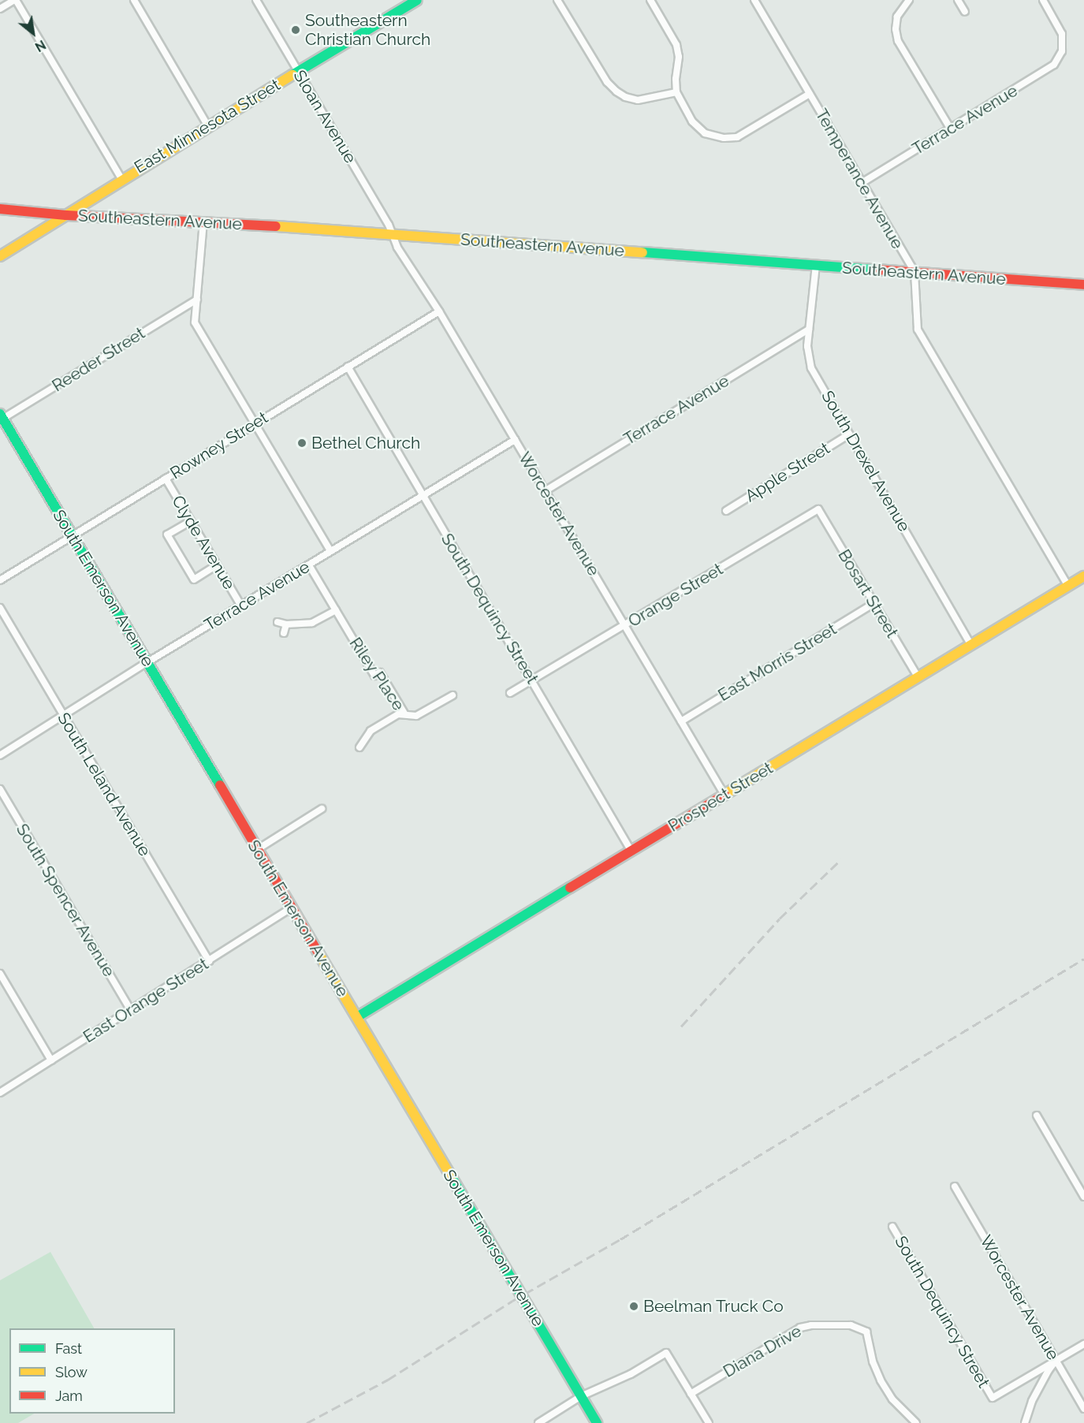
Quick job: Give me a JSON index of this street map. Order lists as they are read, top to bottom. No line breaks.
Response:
{"streets":{"main road":["East Minnesota Street","Southeastern Avenue","South Emerson Avenue","Prospect Street"],"street":["Sloan Avenue","Terrace Avenue","Temperance Avenue","Reeder Street","Rowney Street","South Drexel Avenue","Apple Street","Worcester Avenue","Clyde Avenue","Bosart Street","Orange Street","South Dequincy Street","East Morris Street","Riley Place","South Leland Avenue","South Spencer Avenue","East Orange Street","Diana Drive"]},"crossings":[["Sloan Avenue","East Minnesota Street"],["Sloan Avenue","Southeastern Avenue"],["Sloan Avenue","Worcester Avenue"],["Terrace Avenue","Temperance Avenue"],["Terrace Avenue","South Drexel Avenue"],["Terrace Avenue","Worcester Avenue"],["Terrace Avenue","Clyde Avenue"],["Terrace Avenue","South Emerson Avenue"],["Terrace Avenue","South Dequincy Street"],["Terrace Avenue","Riley Place"],["Terrace Avenue","South Leland Avenue"],["East Minnesota Street","Southeastern Avenue"],["Temperance Avenue","Southeastern Avenue"],["Temperance Avenue","Prospect Street"],["Southeastern Avenue","South Drexel Avenue"],["Southeastern Avenue","Worcester Avenue"],["Reeder Street","South Emerson Avenue"],["Rowney Street","Worcester Avenue"],["Rowney Street","Clyde Avenue"],["Rowney Street","South Emerson Avenue"],["Rowney Street","South Dequincy Street"],["South Drexel Avenue","Apple Street"],["South Drexel Avenue","Prospect Street"],["Worcester Avenue","Orange Street"],["Worcester Avenue","South Dequincy Street"],["Worcester Avenue","East Morris Street"],["Worcester Avenue","Prospect Street"],["South Emerson Avenue","Prospect Street"],["South Emerson Avenue","East Orange Street"],["Bosart Street","Orange Street"],["Bosart Street","East Morris Street"],["Bosart Street","Prospect Street"],["Orange Street","South Dequincy Street"],["South Dequincy Street","Prospect Street"],["South Leland Avenue","East Orange Street"],["South Spencer Avenue","East Orange Street"]],"places":["Southeastern Christian Church","Bethel Church","Beelman Truck Co"],"legend":["Fast","Slow","Jam"],"north":"bottom right"}
